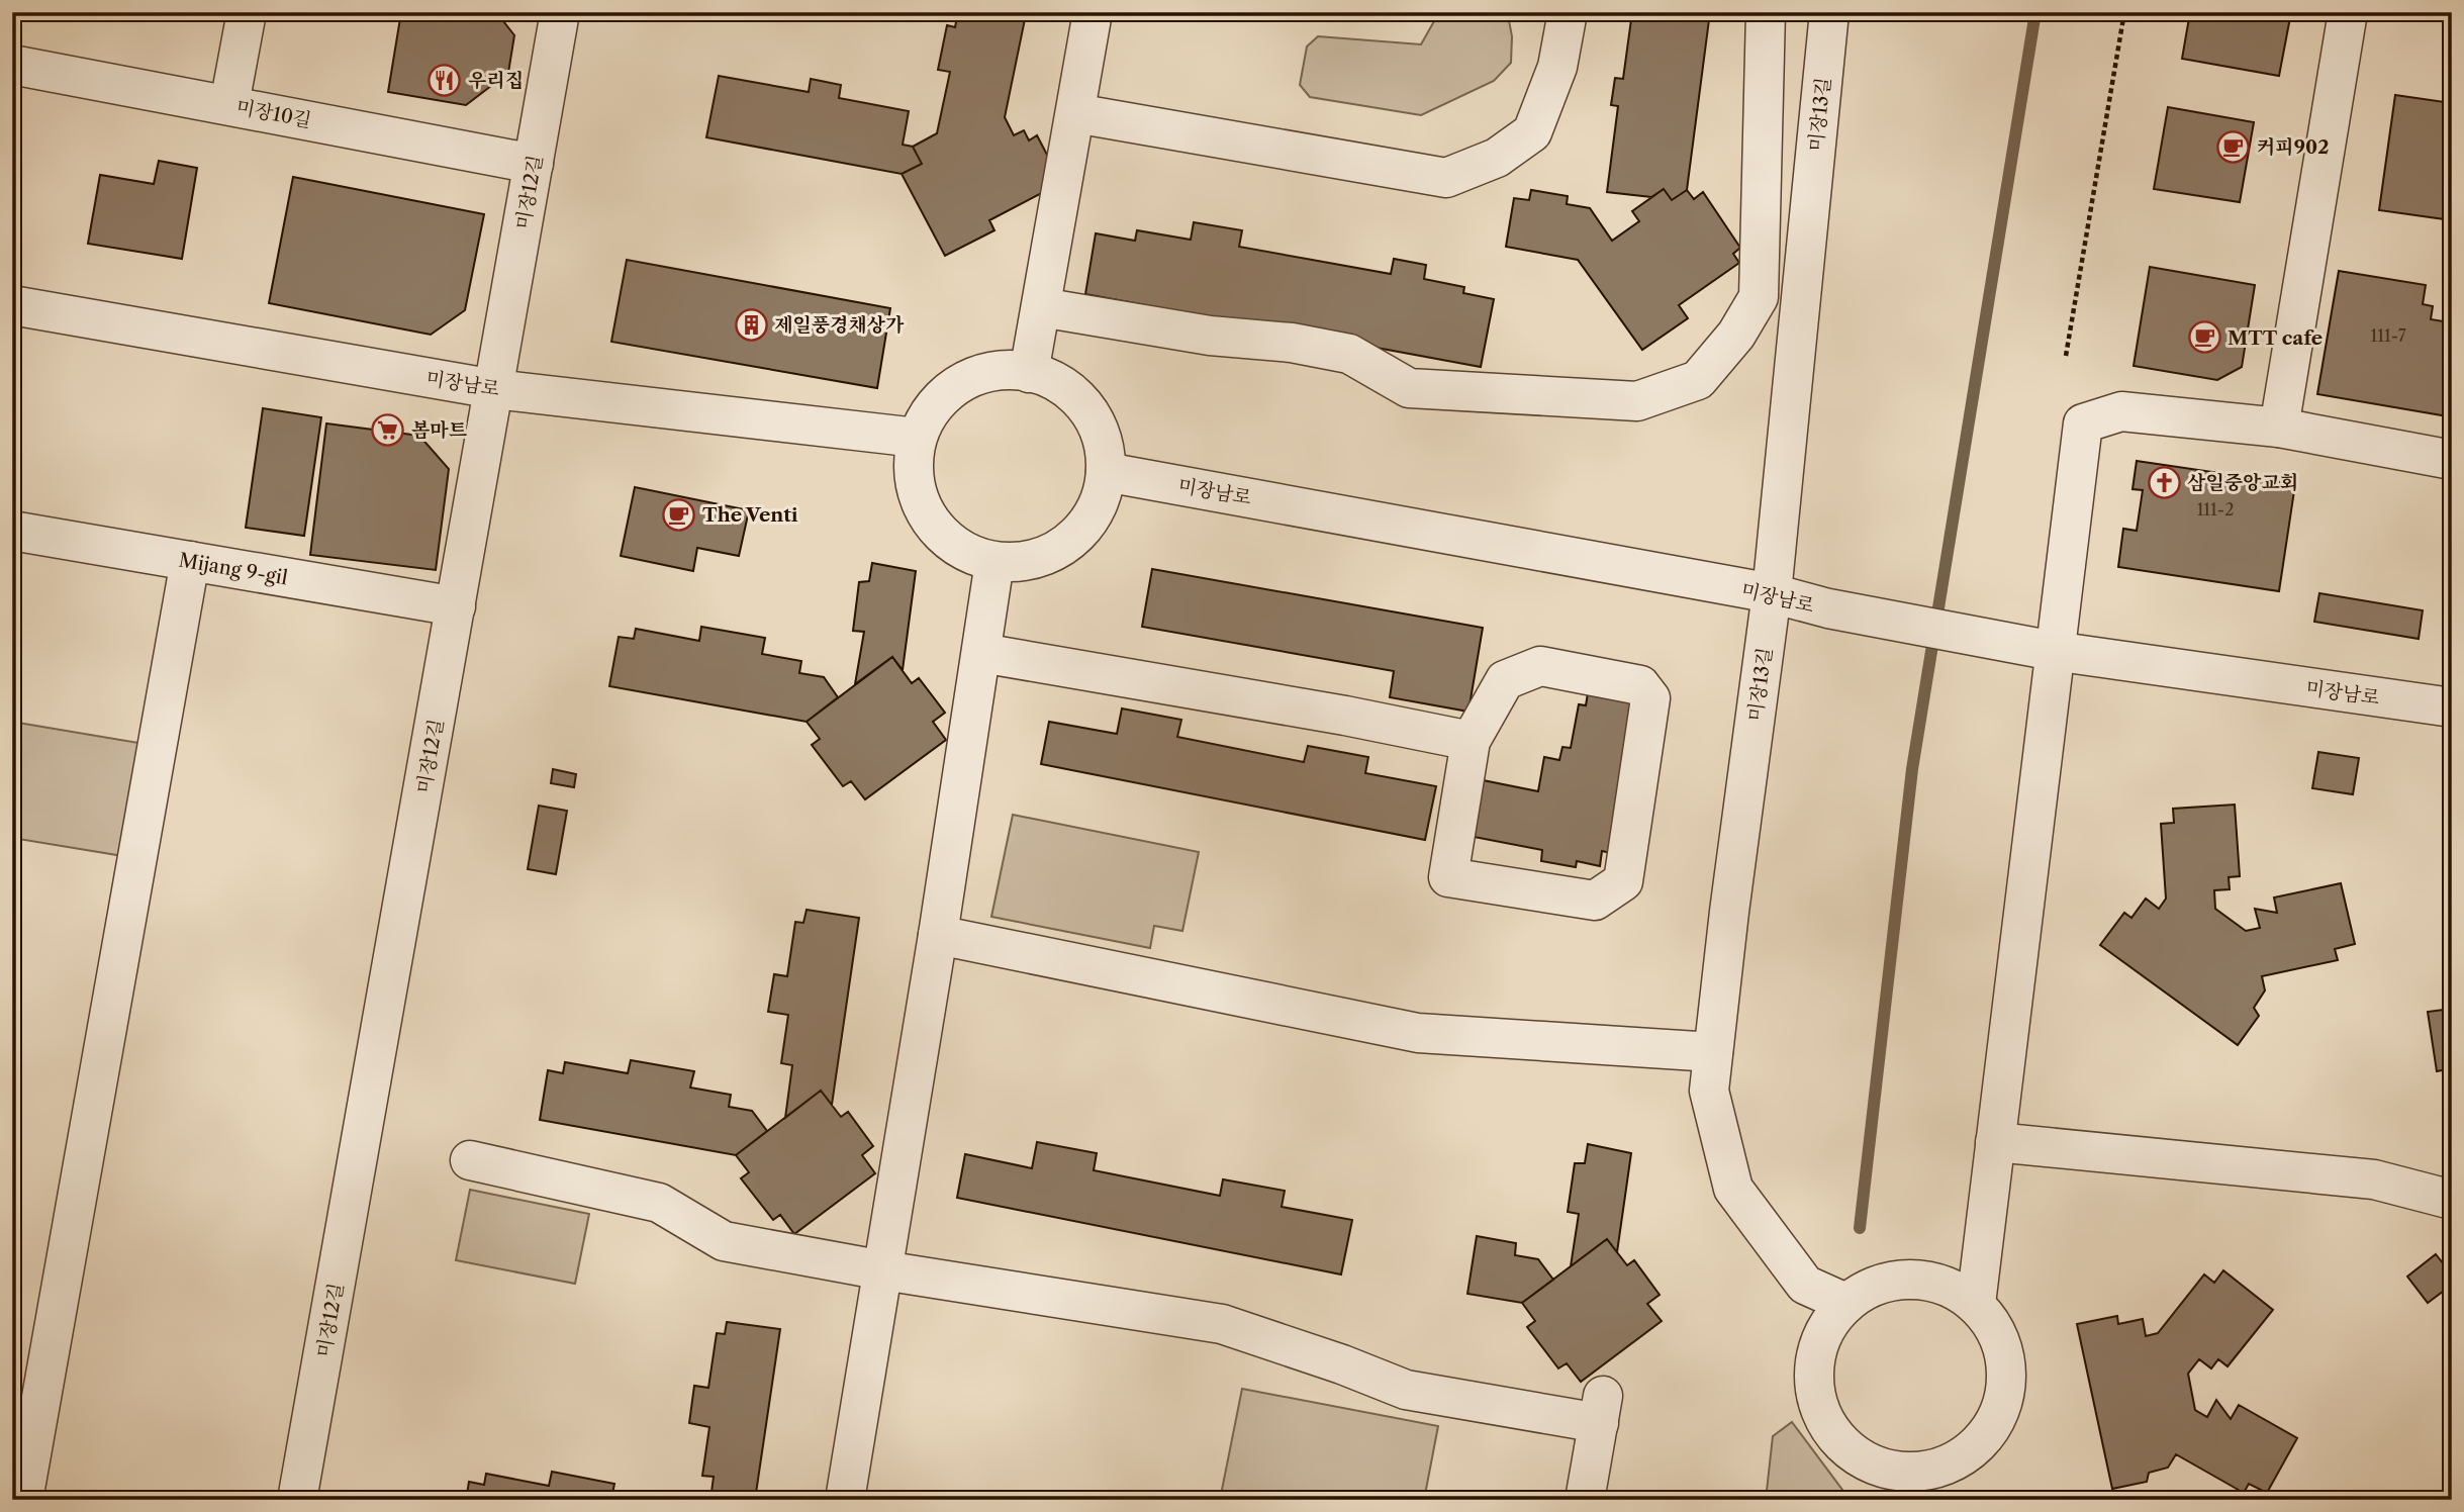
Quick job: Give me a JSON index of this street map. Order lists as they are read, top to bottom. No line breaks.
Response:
{"streets":{"street":["미장10길","미장13길","미장12길","미장남로","Mijang 9-gil"]},"crossings":[["미장10길","미장12길"],["미장13길","미장남로"],["미장12길","미장남로"],["미장12길","Mijang 9-gil"]],"places":{"restaurant":["우리집"],"cafe":["커피902","MTT cafe","The Venti"],"building":["제일풍경채상가"],"supermarket":["봄마트"],"church":["삼일중앙교회"]},"house_numbers":["111-7","111-2"]}
